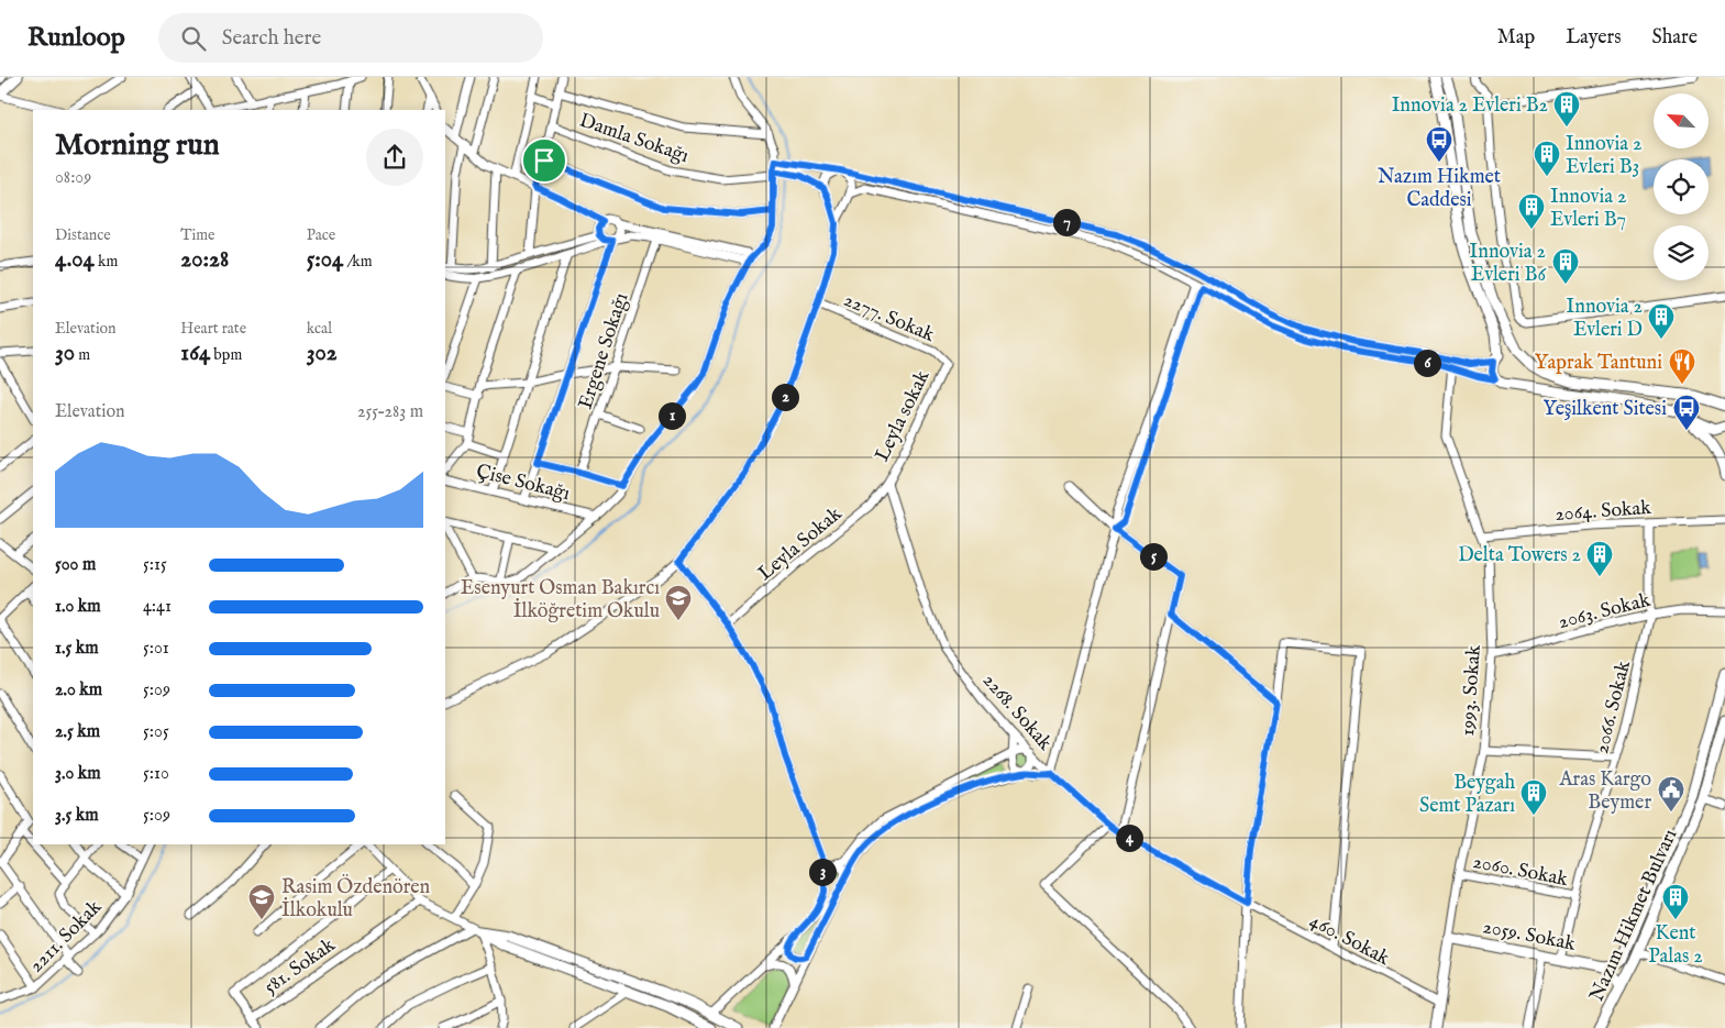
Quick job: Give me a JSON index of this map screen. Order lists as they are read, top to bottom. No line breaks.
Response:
{"streets":{"main road":["1993. Sokak","Nazım Hikmet Bulvarı","2059. Sokak"],"street":["Damla Sokağı","2277. Sokak","Ergene Sokağı","Leyla sokak","Çise Sokağı","2064. Sokak","Leyla Sokak","2063. Sokak","2066. Sokak","2268. Sokak","2060. Sokak","2211. Sokak","460. Sokak","581. Sokak"]},"crossings":[["2277. Sokak","Leyla sokak"],["Leyla sokak","Leyla Sokak"],["Leyla sokak","2268. Sokak"],["2064. Sokak","1993. Sokak"],["2064. Sokak","2066. Sokak"],["Leyla Sokak","2268. Sokak"],["2063. Sokak","1993. Sokak"],["2063. Sokak","2066. Sokak"],["1993. Sokak","2060. Sokak"],["1993. Sokak","2059. Sokak"],["1993. Sokak","460. Sokak"],["2066. Sokak","2060. Sokak"],["2066. Sokak","2059. Sokak"],["2268. Sokak","460. Sokak"],["Nazım Hikmet Bulvarı","2059. Sokak"]],"places":{"building":["Innovia 2 Evleri B2","Innovia 2 Evleri B3","Innovia 2 Evleri B7","Innovia 2 Evleri B6","Innovia 2 Evleri D","Delta Towers 2","Beygah Semt Pazarı","Kent Palas 2"],"bus stop":["Nazım Hikmet Caddesi","Yeşilkent Sitesi"],"restaurant":["Yaprak Tantuni"],"school or university":["Esenyurt Osman Bakırcı İlköğretim Okulu","Rasim Özdenören İlkokulu"],"public building":["Aras Kargo Beymer"]},"north":"top left","page":{"header":"Runloop","search":"Search here","nav":["Map","Layers","Share"],"heading":["Morning run","08:09"],"stats":[["Distance","4.04 km"],["Time","20:28"],["Pace","5:04 /km"],["Elevation","30 m"],["Heart rate","164 bpm"],["kcal","302"]],"pins":["7","6","2","1","5","4","3"],"chart":["Elevation","255–283 m"],"list":[{"name":"500 m","note":"5:15"},{"name":"1.0 km","note":"4:41"},{"name":"1.5 km","note":"5:01"},{"name":"2.0 km","note":"5:09"},{"name":"2.5 km","note":"5:05"},{"name":"3.0 km","note":"5:10"},{"name":"3.5 km","note":"5:09"}]}}
